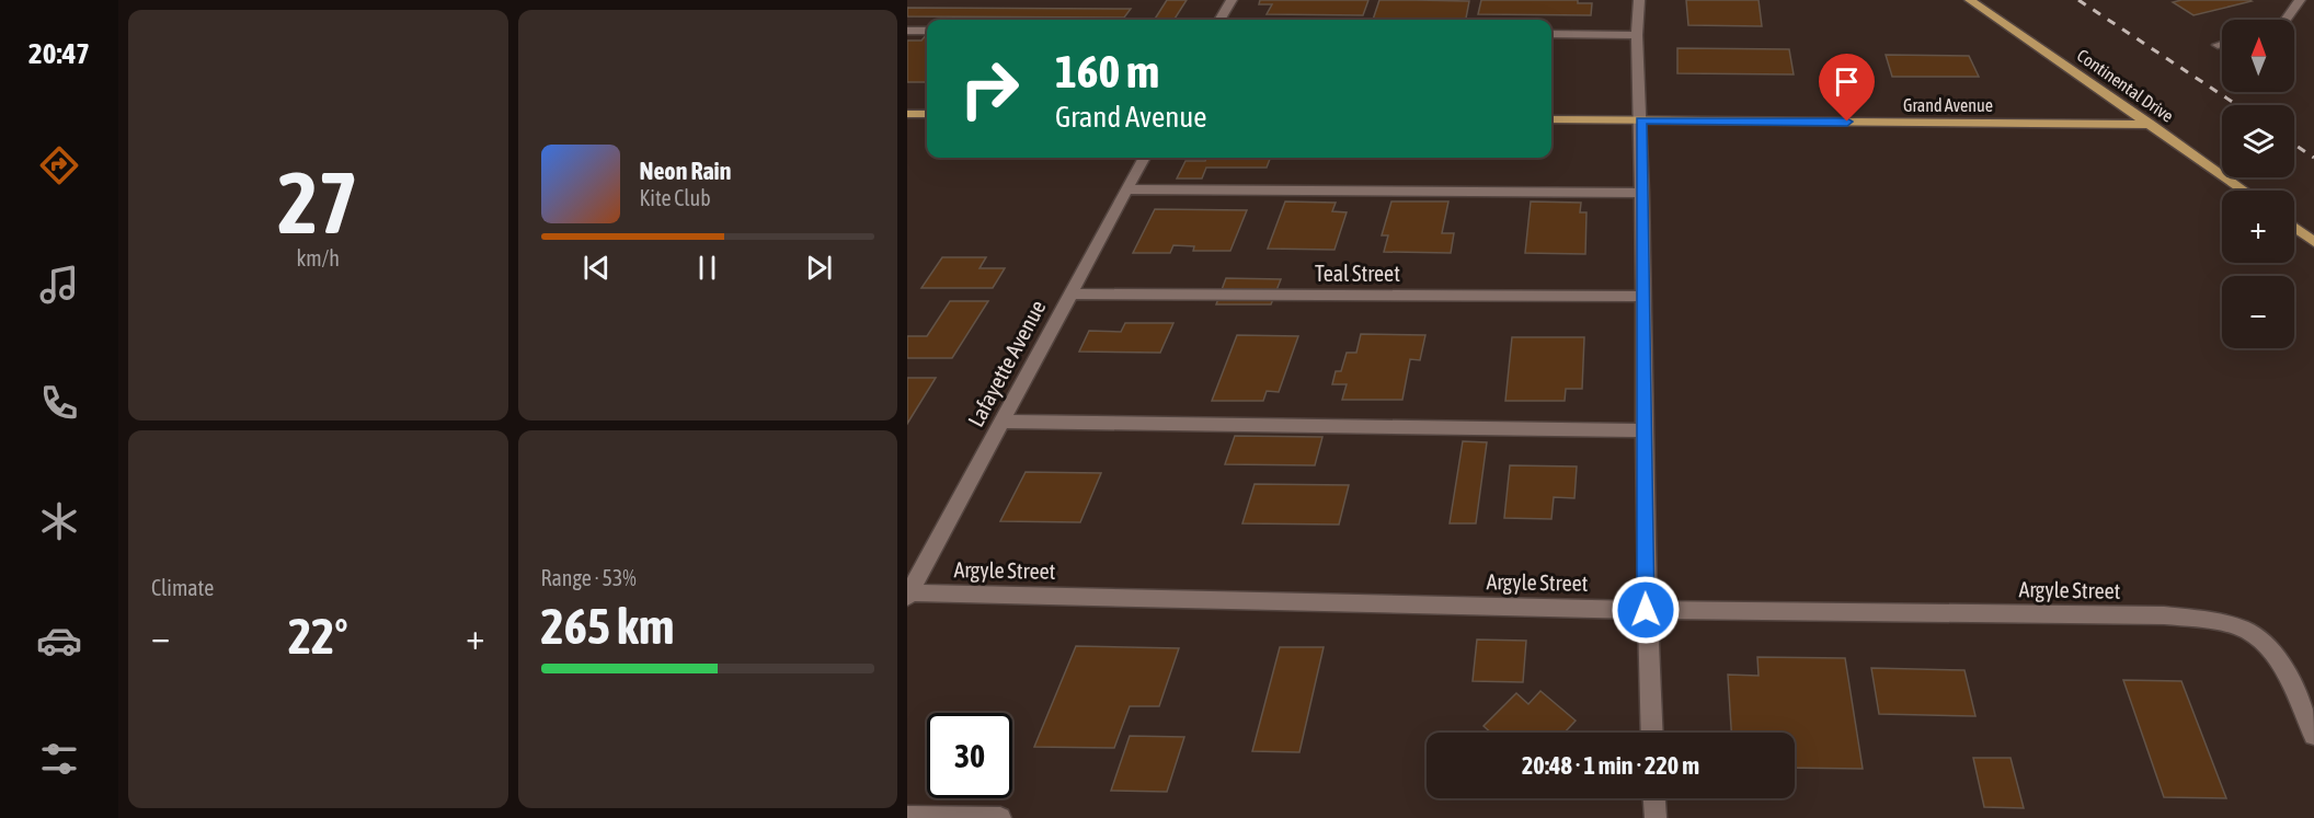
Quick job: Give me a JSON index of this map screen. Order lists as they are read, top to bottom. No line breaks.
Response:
{"streets":{"main road":["Continental Drive","Grand Avenue"],"street":["Teal Street","Lafayette Avenue","Argyle Street"]},"crossings":[["Continental Drive","Grand Avenue"],["Teal Street","Lafayette Avenue"],["Lafayette Avenue","Argyle Street"]],"north":"top","page":{"tabs":"20:47","tile":[["27","km/h"],"Climate",["Range · 53%","265 km"]],"map_buttons":["+","−"],"turn":["160 m","Grand Avenue"],"song":["Neon Rain","Kite Club"],"heat":["−","22°","+"],"limit":"30","trip":"20:48 · 1 min · 220 m"}}
